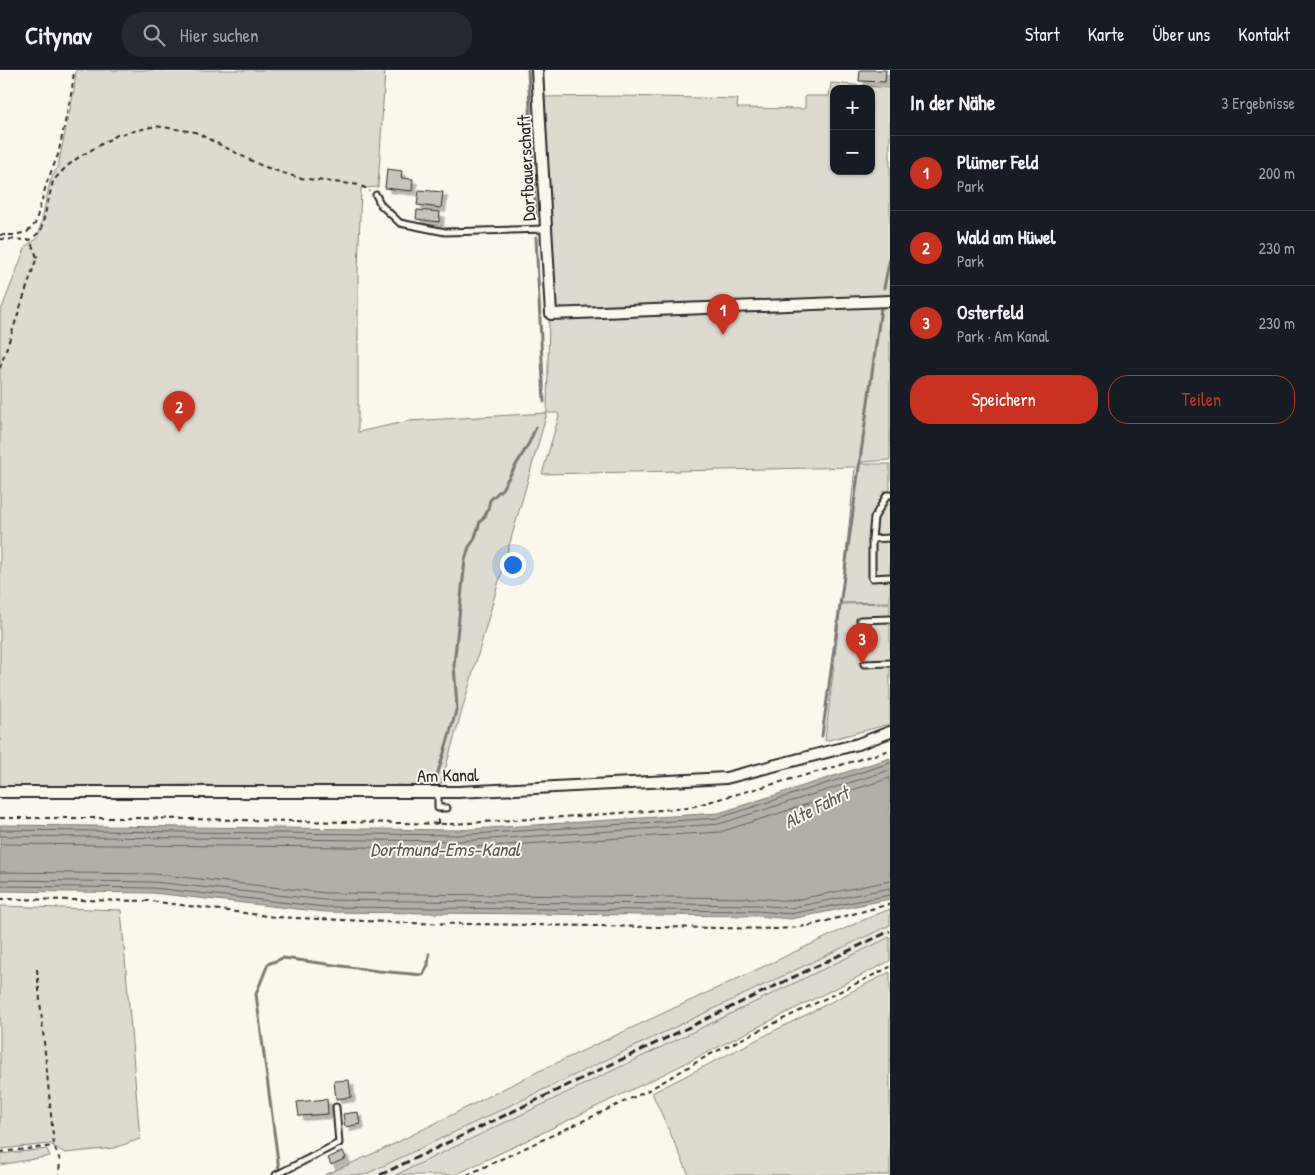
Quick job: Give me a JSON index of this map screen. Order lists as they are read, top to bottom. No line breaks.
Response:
{"streets":{"street":["Dorfbauerschaft","Am Kanal"]},"water":["Alte Fahrt","Dortmund-Ems-Kanal"],"page":{"header":"Citynav","search":"Hier suchen","nav":["Start","Karte","Über uns","Kontakt"],"heading":["In der Nähe","3 Ergebnisse"],"map_buttons":["+","−"],"list":[{"mark":"1","name":"Plümer Feld","note":"Park","value":"200 m"},{"mark":"2","name":"Wald am Hüwel","note":"Park","value":"230 m"},{"mark":"3","name":"Osterfeld","note":"Park · Am Kanal","value":"230 m"}],"pins":["1","2","3"],"buttons":["Speichern","Teilen"]}}
